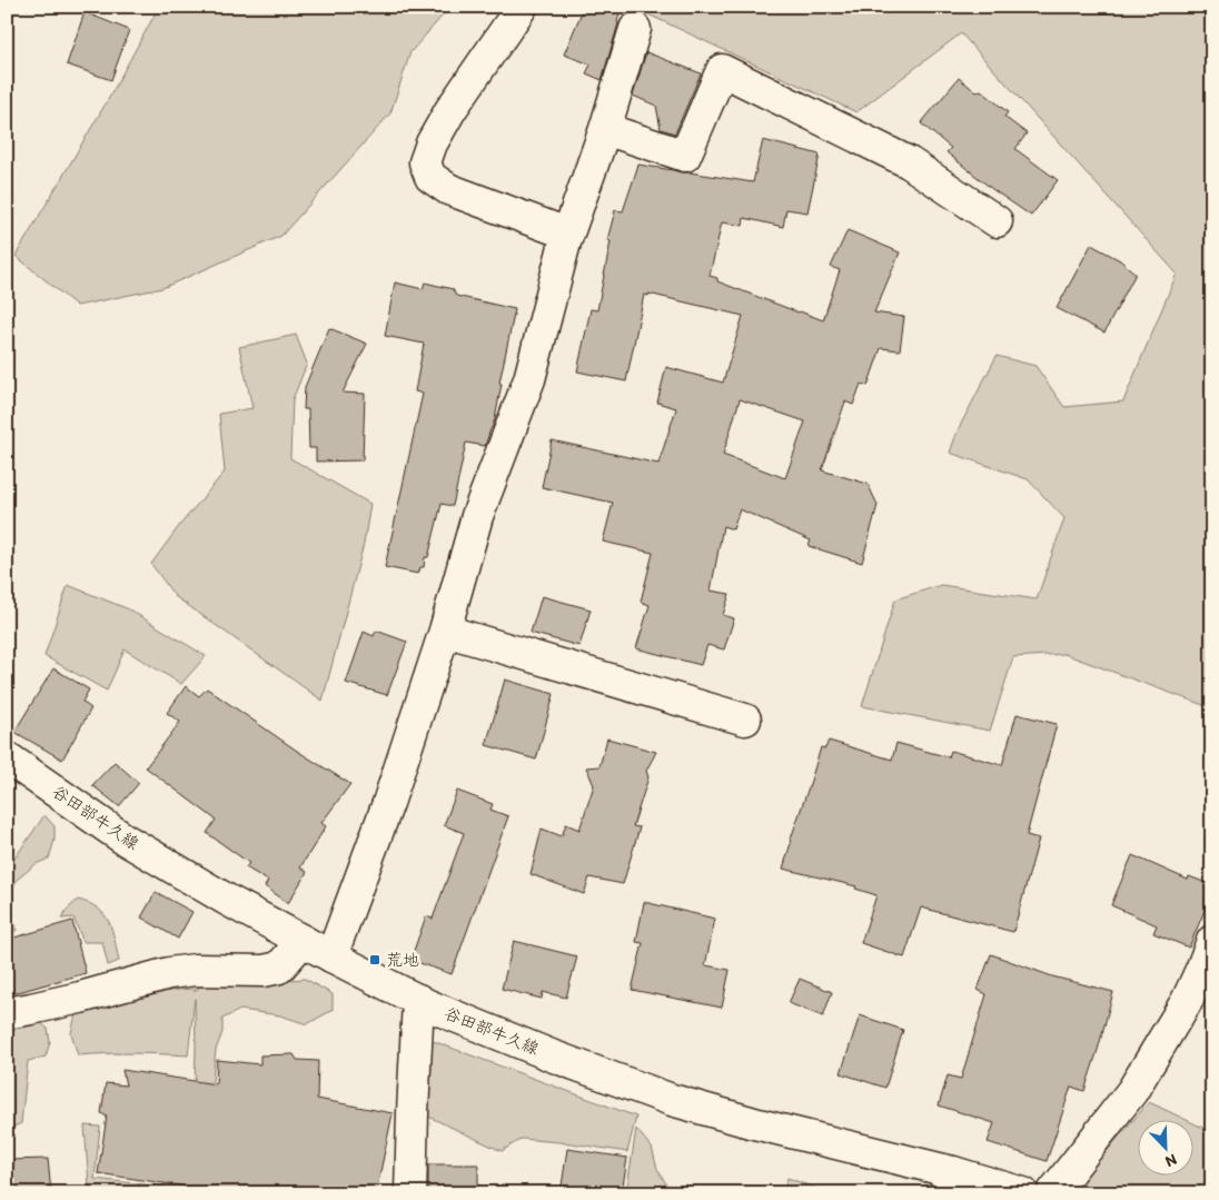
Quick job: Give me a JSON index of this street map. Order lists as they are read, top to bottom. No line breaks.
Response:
{"streets":{"street":["谷田部牛久線"]},"places":{"transit":["荒地"]},"north":"bottom right"}
